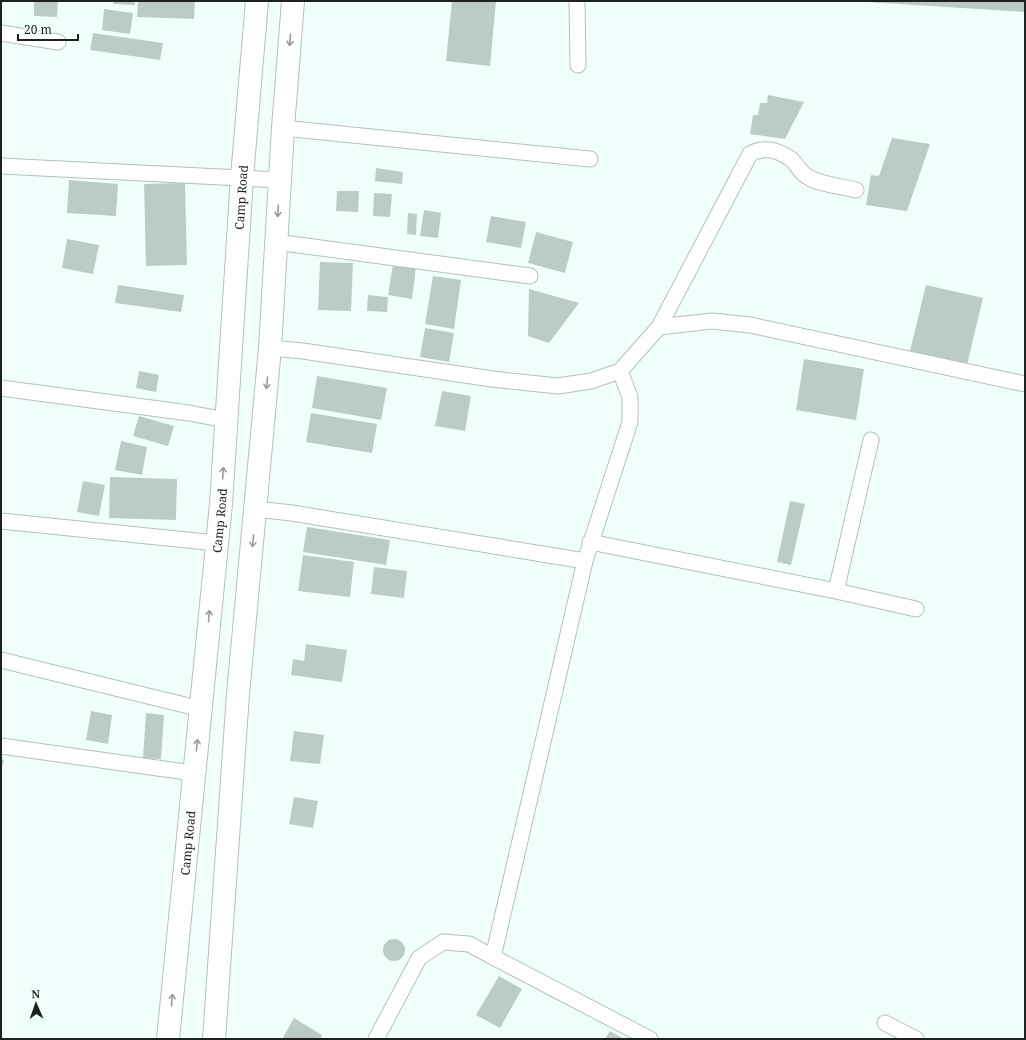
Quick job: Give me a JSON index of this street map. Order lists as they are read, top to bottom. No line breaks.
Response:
{"streets":{"main road":["Camp Road"]},"scale_bar":"20 m","north":"top"}
